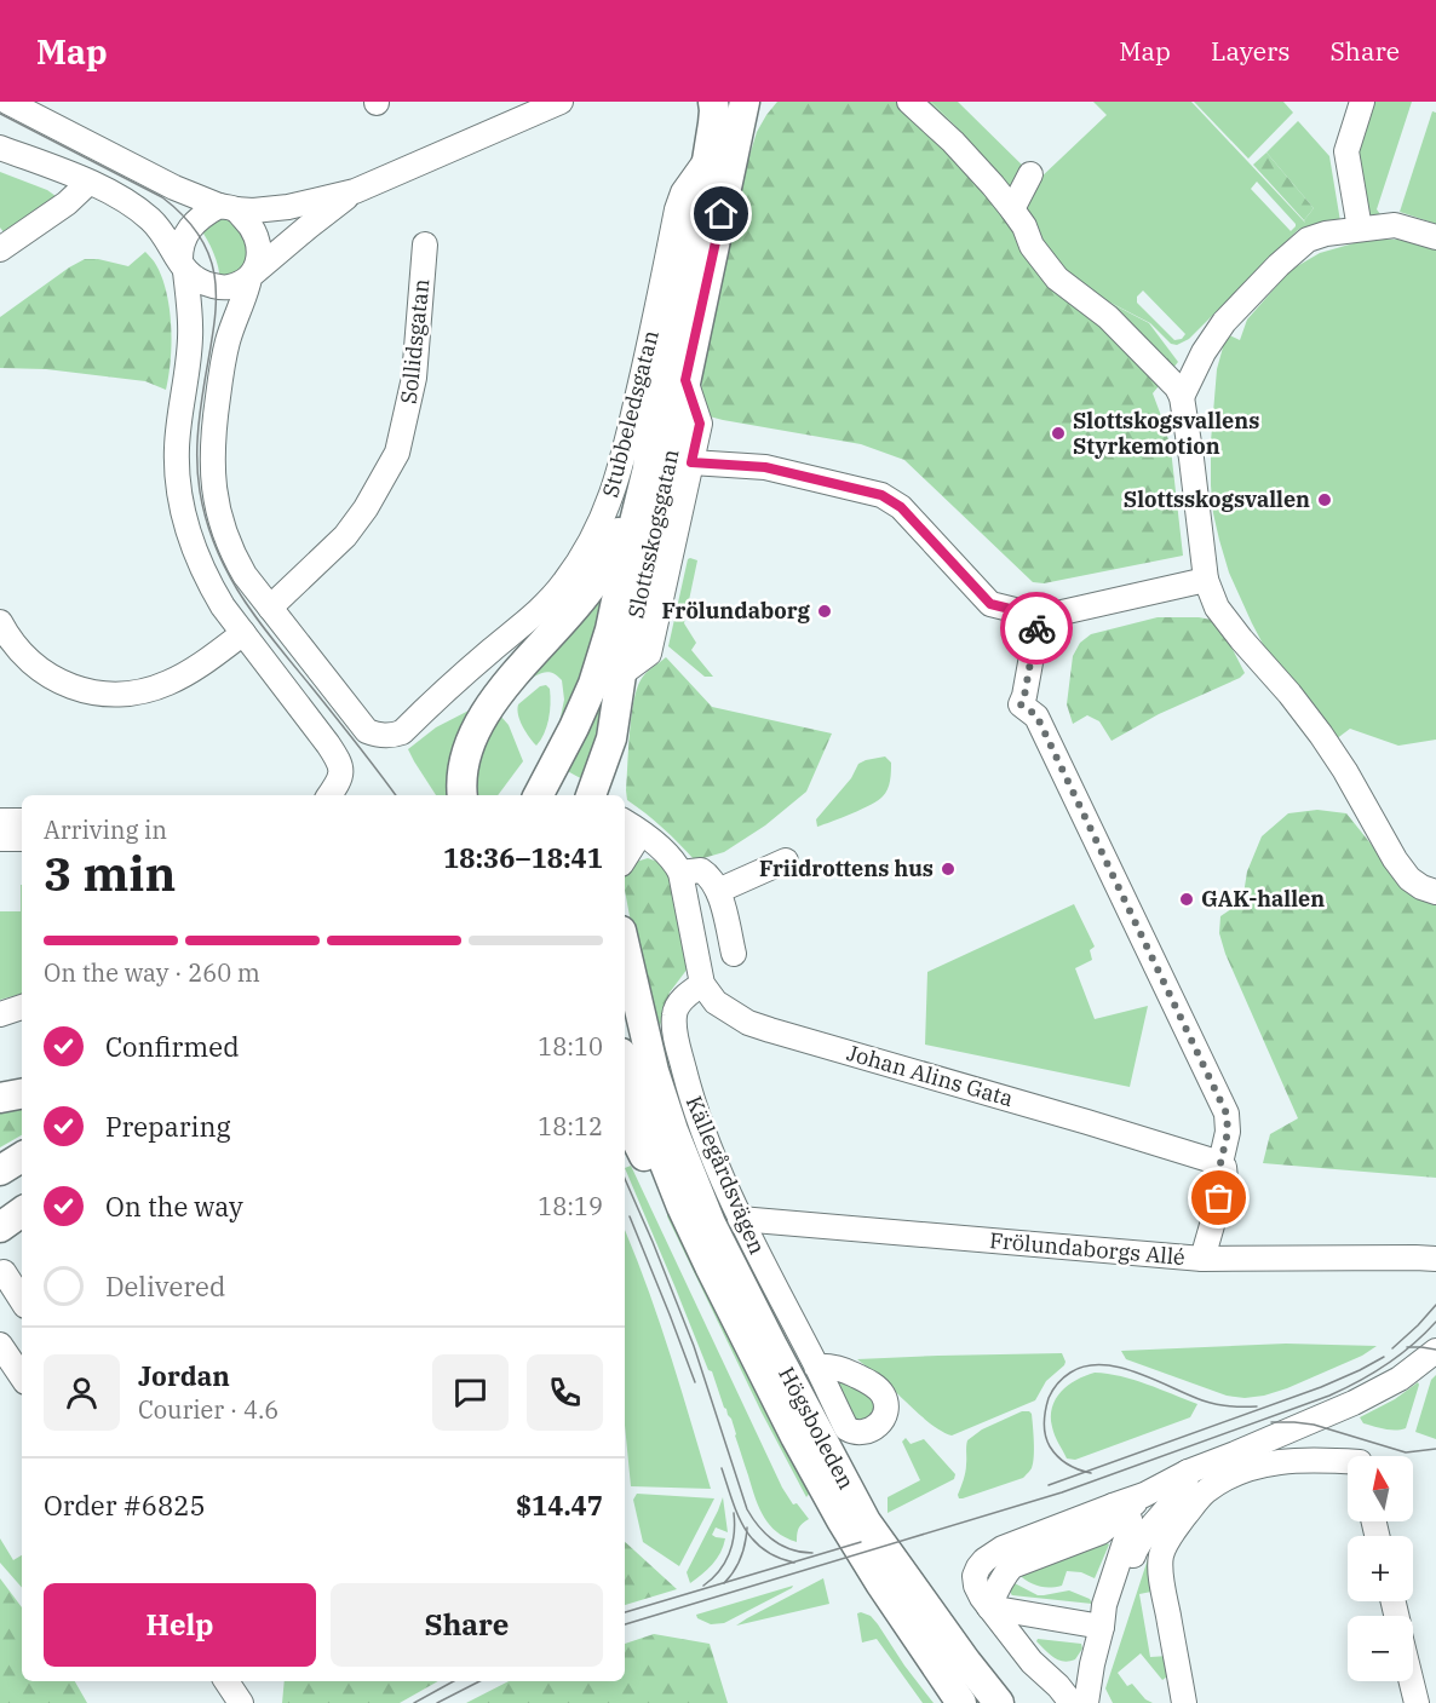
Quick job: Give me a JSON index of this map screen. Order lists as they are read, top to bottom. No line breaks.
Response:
{"streets":{"main road":["Slottsskogsgatan","Högsboleden"],"street":["Sollidsgatan","Stubbeledsgatan","Johan Alins Gata","Källegårdsvägen","Frölundaborgs Allé"]},"crossings":[["Sollidsgatan","Stubbeledsgatan"],["Stubbeledsgatan","Slottsskogsgatan"],["Johan Alins Gata","Källegårdsvägen"],["Källegårdsvägen","Frölundaborgs Allé"]],"places":["Slottskogsvallens Styrkemotion","Slottsskogsvallen","Frölundaborg","Friidrottens hus","GAK-hallen"],"north":"top","page":{"header":"Map","nav":["Map","Layers","Share"],"heading":["3 min","Arriving in","18:36–18:41"],"panel":["Jordan","Courier · 4.6","Order #6825","$14.47"],"bar":"On the way · 260 m","list":[["Confirmed","18:10"],["Preparing","18:12"],["On the way","18:19"],"Delivered"],"map_buttons":["+","−"],"buttons":["Help","Share"]}}
